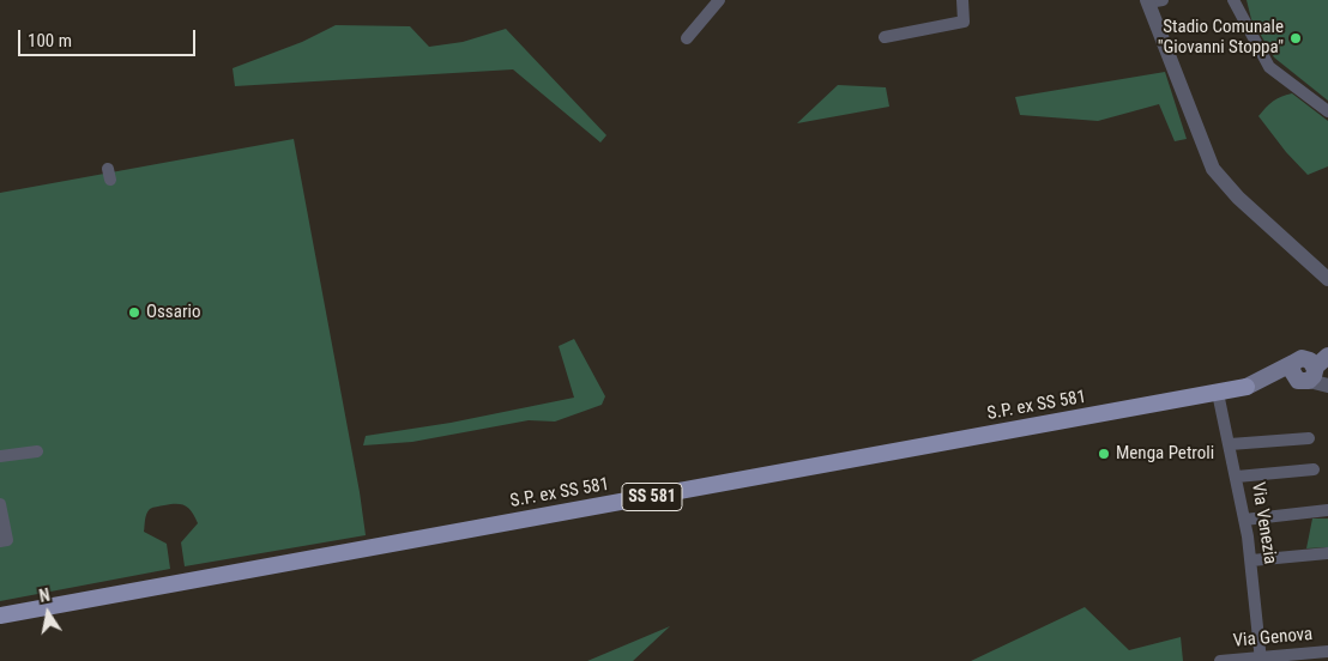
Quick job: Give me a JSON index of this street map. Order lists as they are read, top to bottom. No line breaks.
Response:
{"streets":{"main road":["S.P. ex SS 581","SS 581"],"street":["Via Venezia","Via Genova"]},"crossings":[["S.P. ex SS 581","Via Venezia"],["Via Venezia","Via Genova"]],"places":["Stadio Comunale \"Giovanni Stoppa\"","Ossario","Menga Petroli"],"scale_bar":"100 m","north":"top"}
